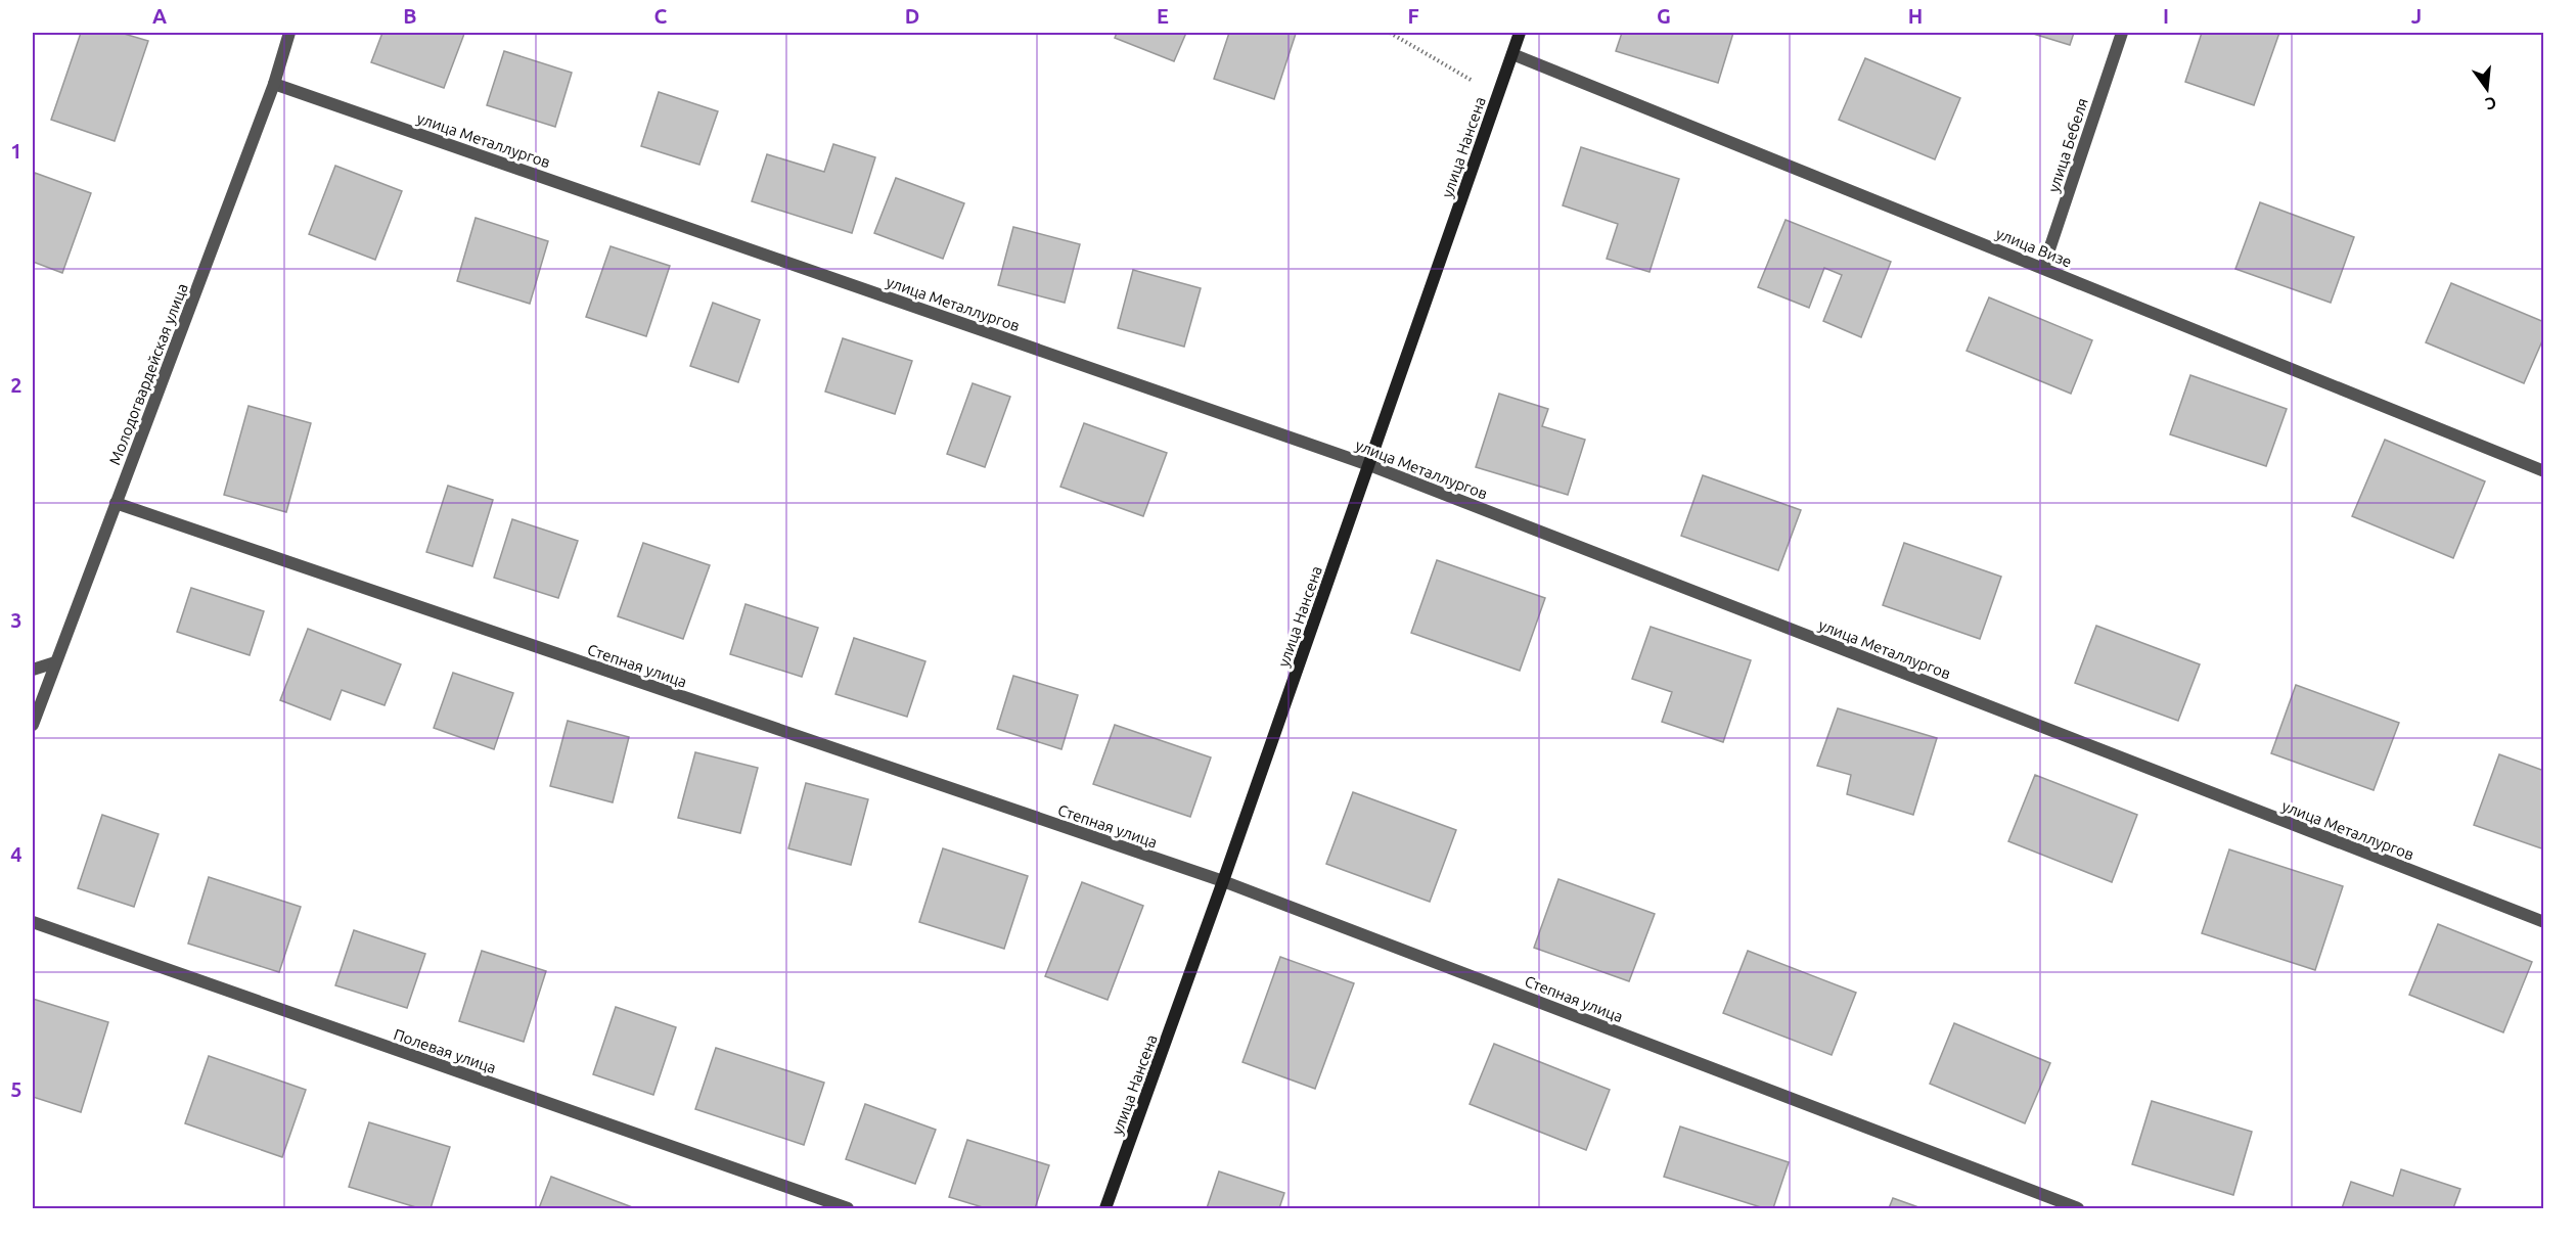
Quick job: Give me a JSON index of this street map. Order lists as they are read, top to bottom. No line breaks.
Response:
{"streets":{"main road":["улица Нансена"],"street":["улица Металлургов","улица Бебеля","улица Визе","Молодогвардейская улица","Степная улица","Полевая улица"]},"crossings":[["улица Металлургов","улица Нансена"],["улица Металлургов","Молодогвардейская улица"],["улица Бебеля","улица Визе"],["улица Нансена","улица Визе"],["улица Нансена","Степная улица"],["Молодогвардейская улица","Степная улица"]],"north":"bottom","grid":{"columns":["A","B","C","D","E","F","G","H","I","J"],"rows":["1","2","3","4","5"]}}
